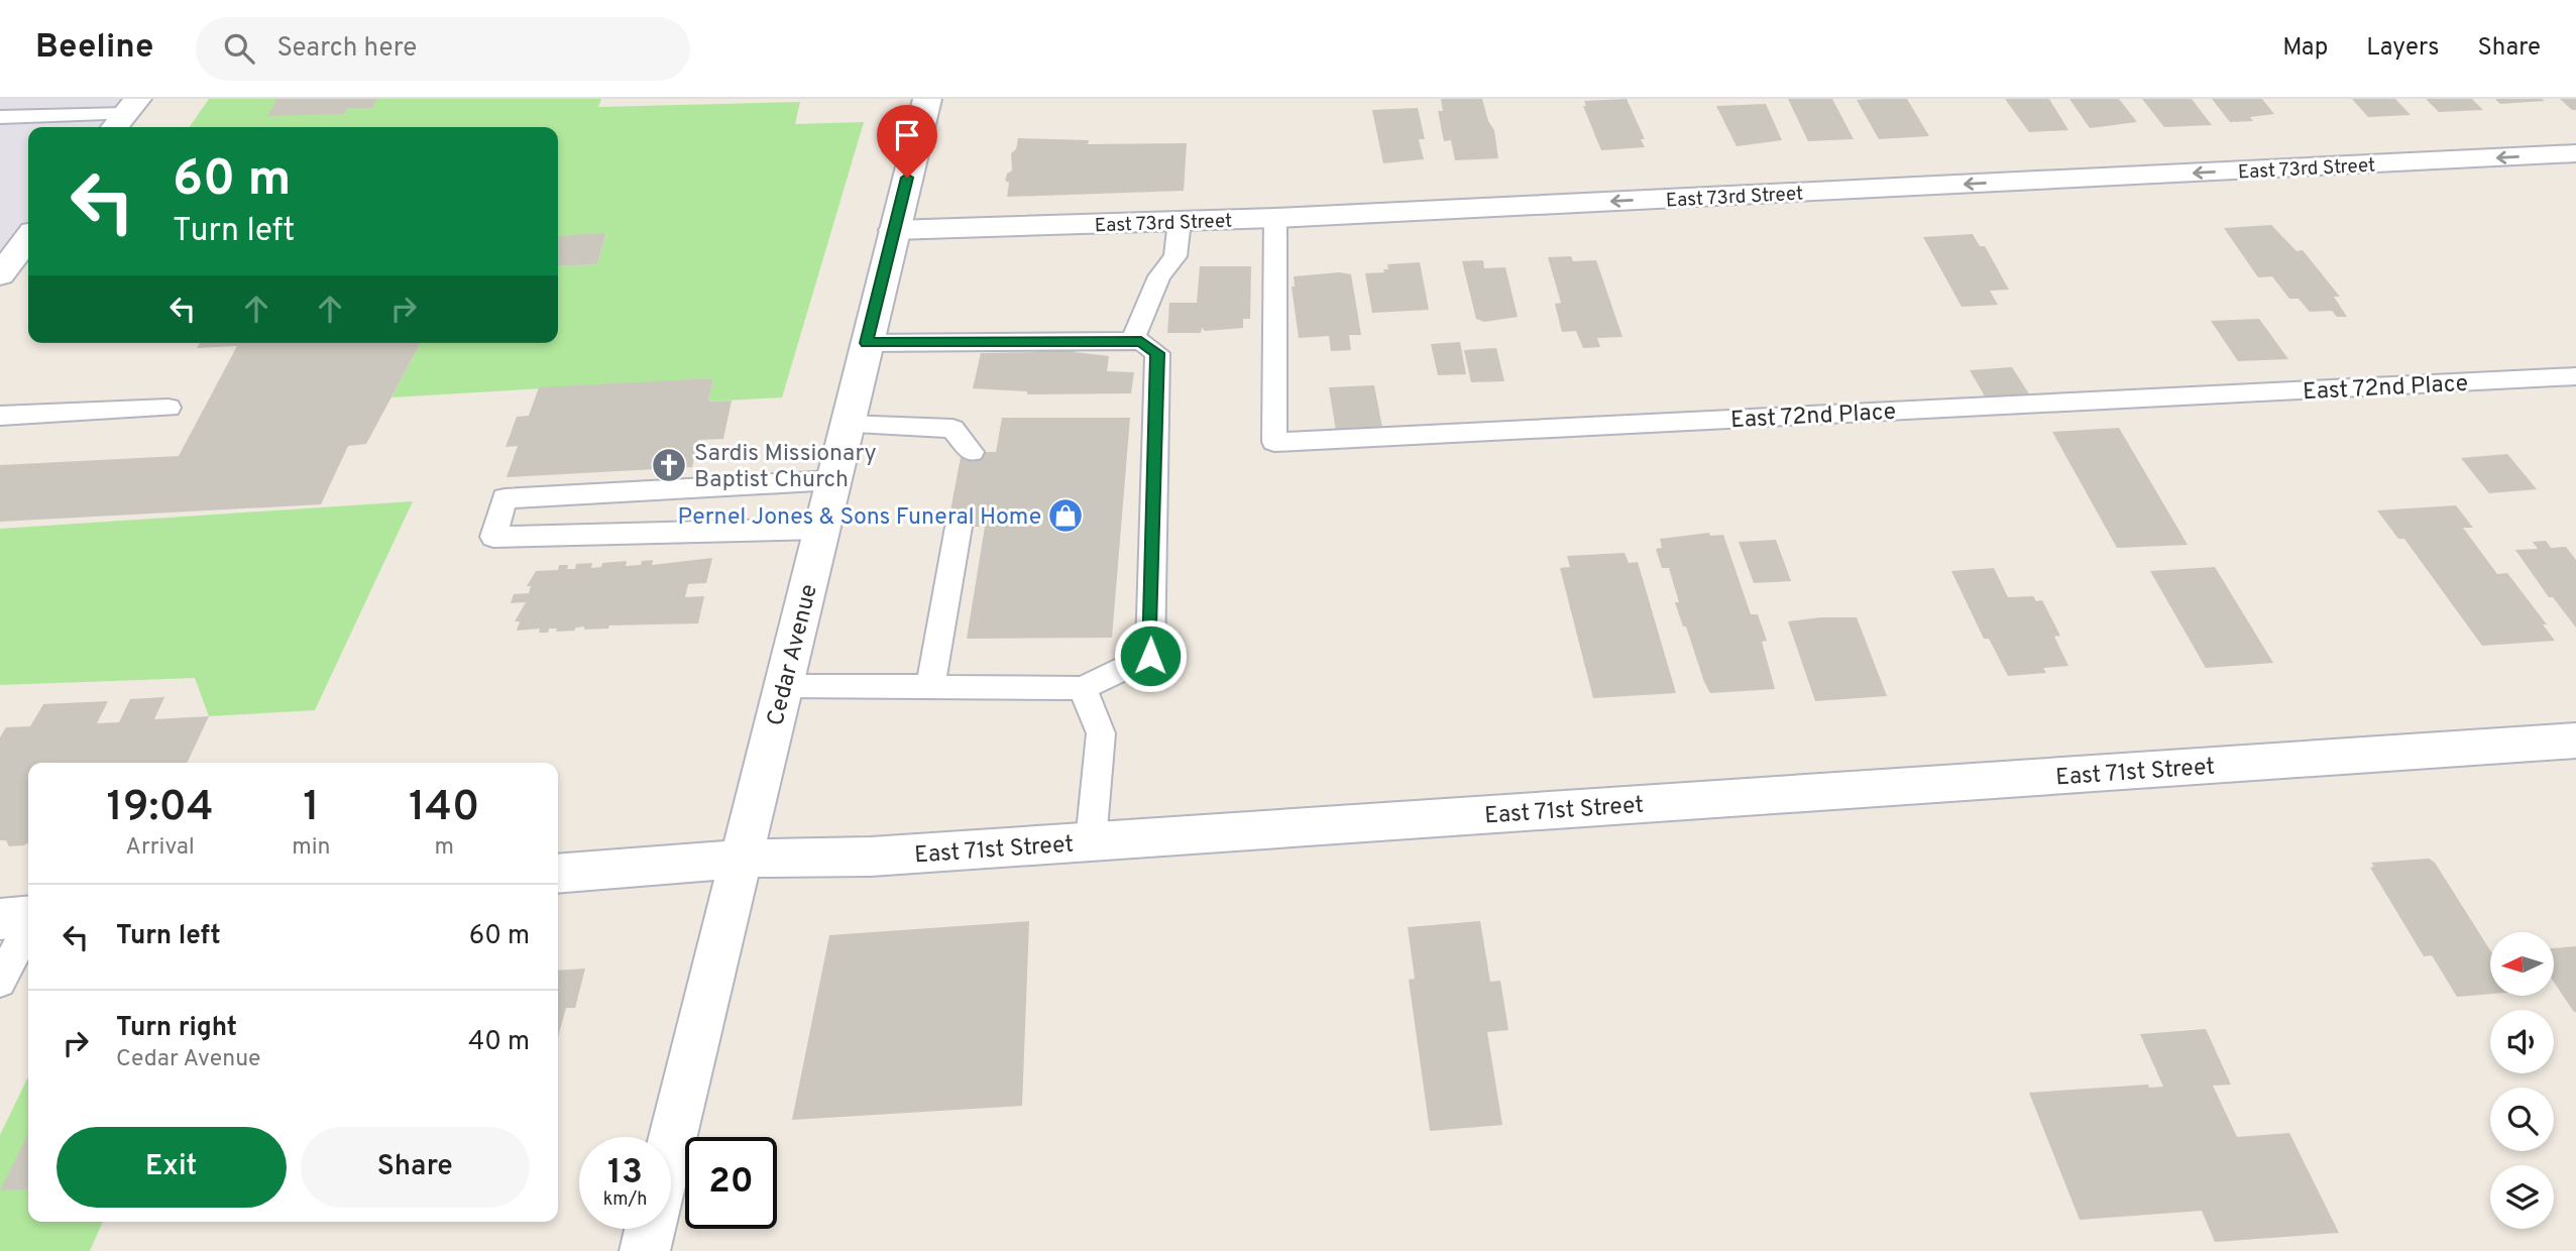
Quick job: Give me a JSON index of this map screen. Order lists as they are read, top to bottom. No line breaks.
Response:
{"streets":{"street":["East 73rd Street","Cedar Avenue","East 71st Street"],"lane":["East 72nd Place"]},"crossings":[["East 73rd Street","East 72nd Place"],["East 73rd Street","Cedar Avenue"],["Cedar Avenue","East 71st Street"]],"one_way":["East 73rd Street"],"places":{"church":["Sardis Missionary Baptist Church"],"shop":["Pernel Jones & Sons Funeral Home"]},"north":"left","page":{"header":"Beeline","search":"Search here","nav":["Map","Layers","Share"],"turn":["60 m","Turn left"],"eta":["19:04","Arrival","1","min","140","m"],"list":[{"name":"Turn left","value":"60 m"},{"name":"Turn right","note":"Cedar Avenue","value":"40 m"}],"buttons":["Exit","Share"],"speed":"13 km/h","limit":"20"}}
